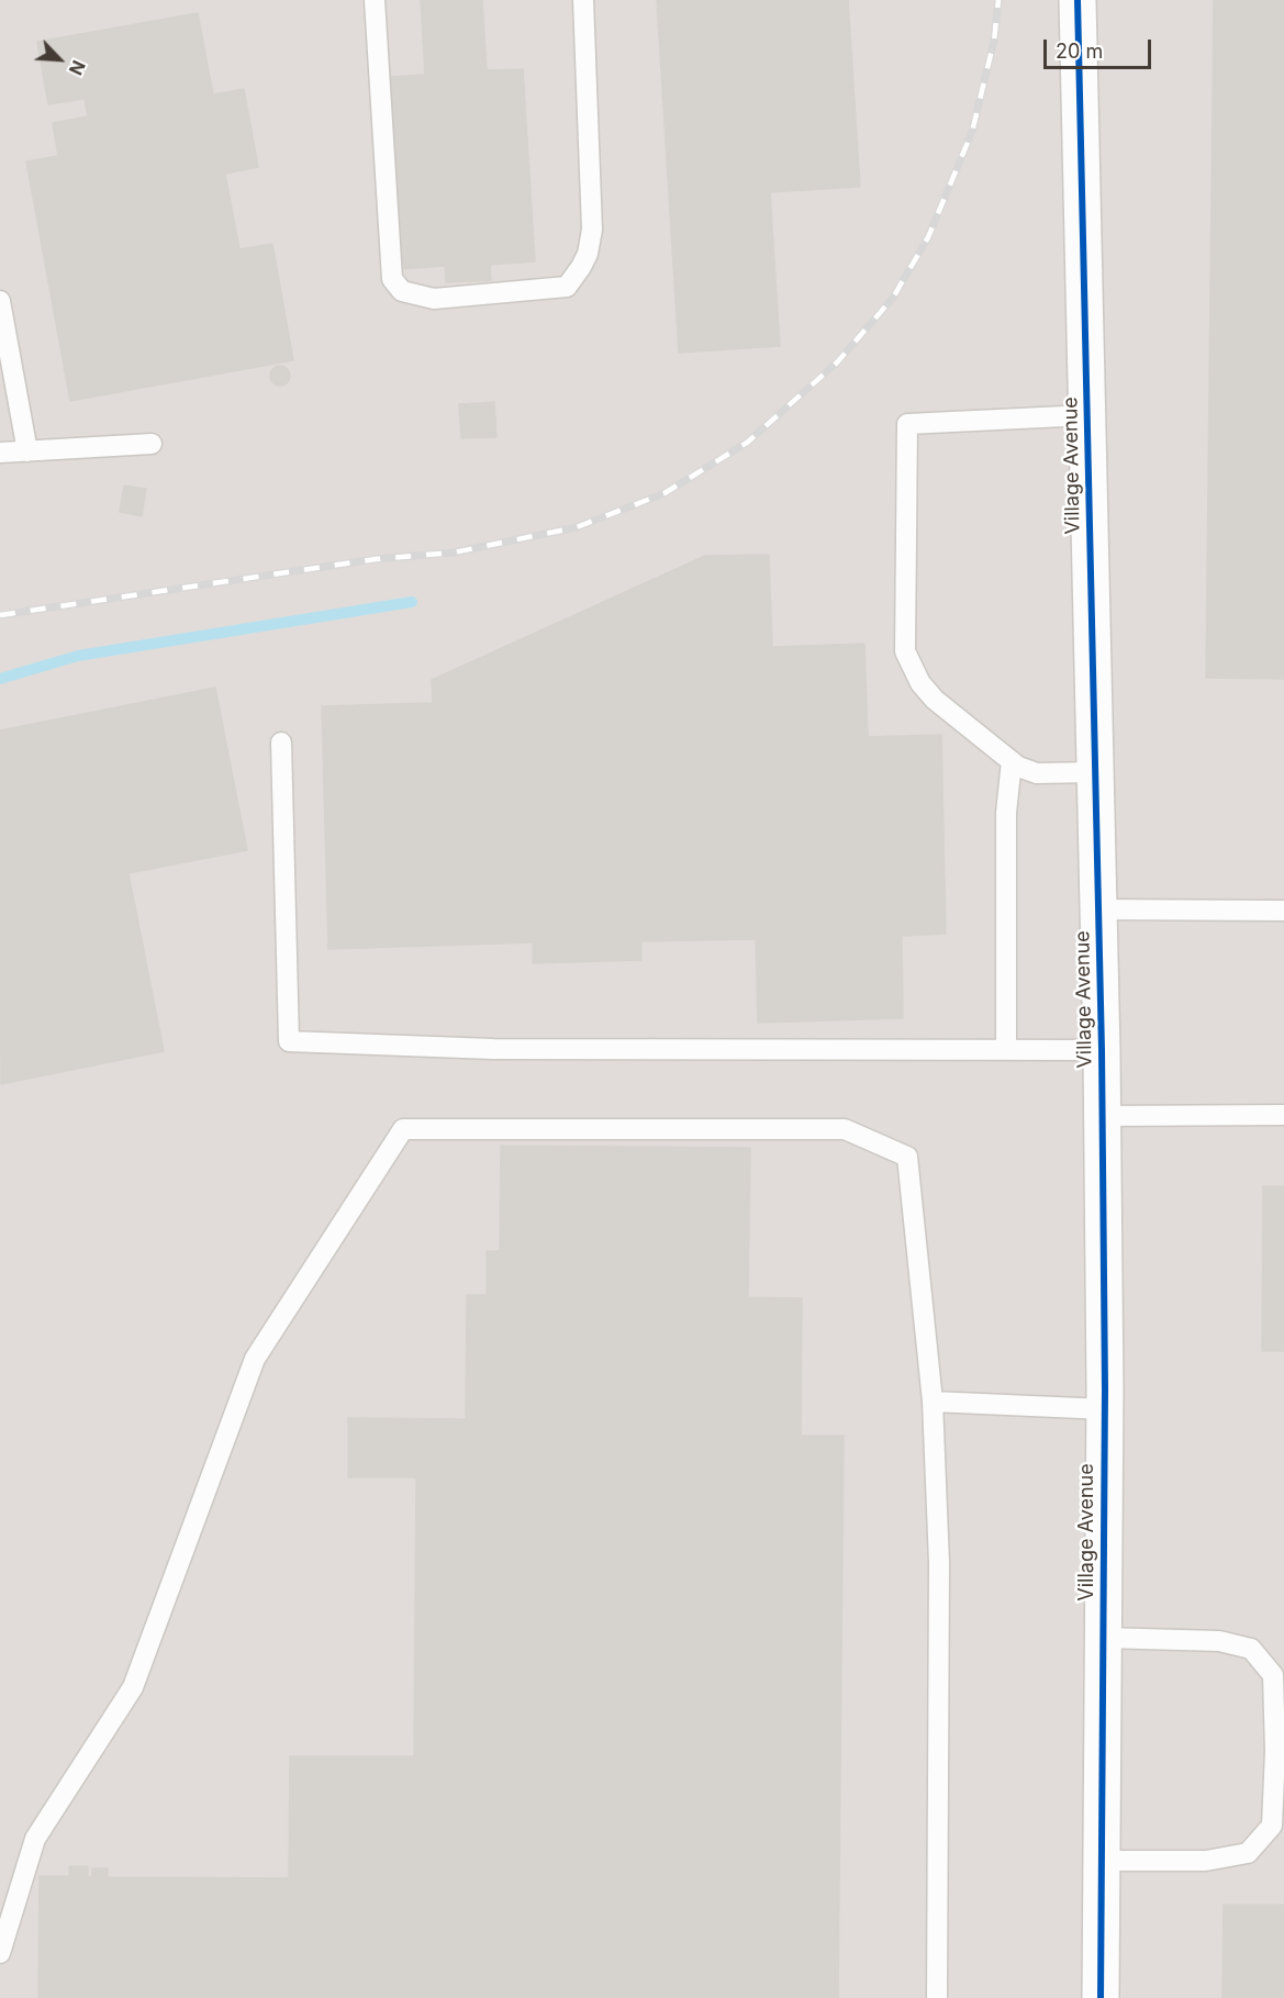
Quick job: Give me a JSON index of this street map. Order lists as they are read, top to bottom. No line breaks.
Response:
{"streets":{"street":["Village Avenue"]},"scale_bar":"20 m","north":"bottom right"}
